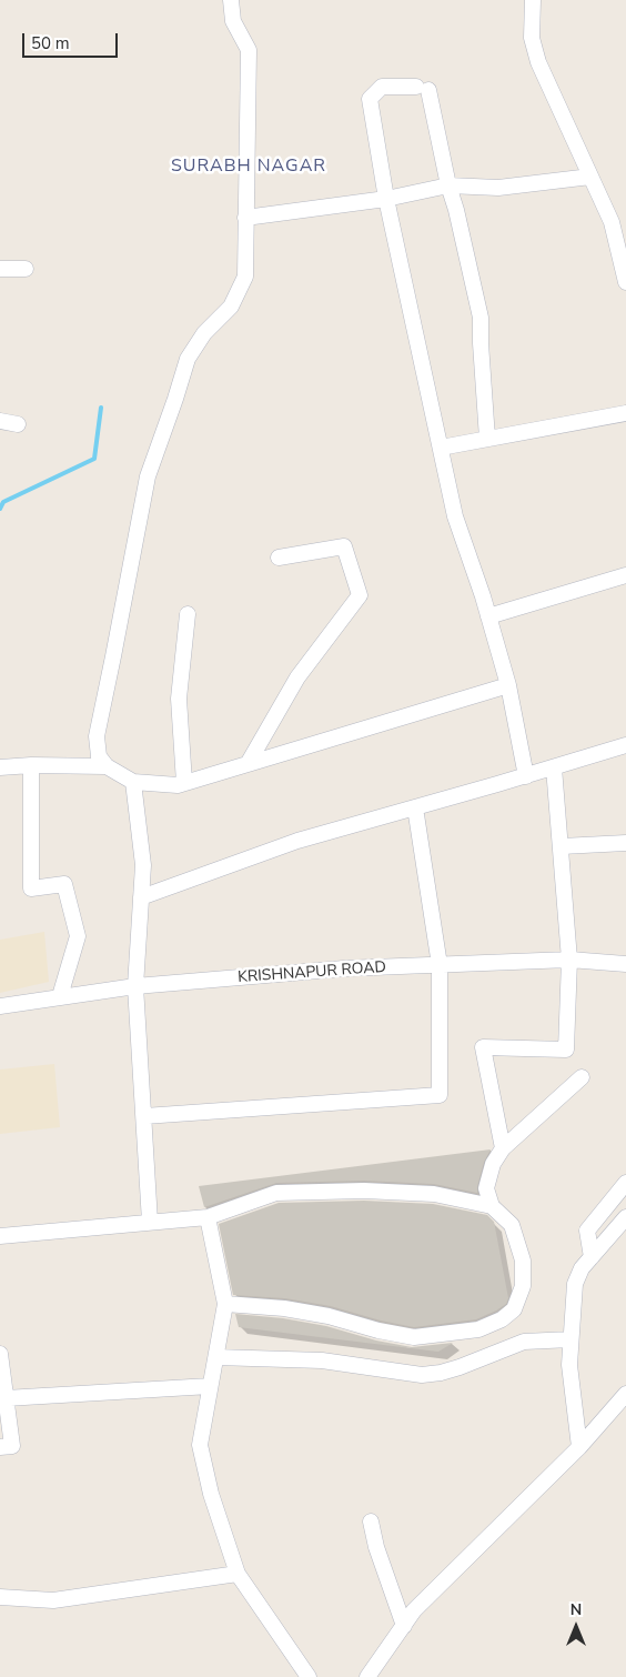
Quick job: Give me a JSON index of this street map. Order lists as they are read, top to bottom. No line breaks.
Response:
{"streets":{"street":["KRISHNAPUR ROAD"]},"districts":["SURABH NAGAR"],"scale_bar":"50 m","north":"top"}
